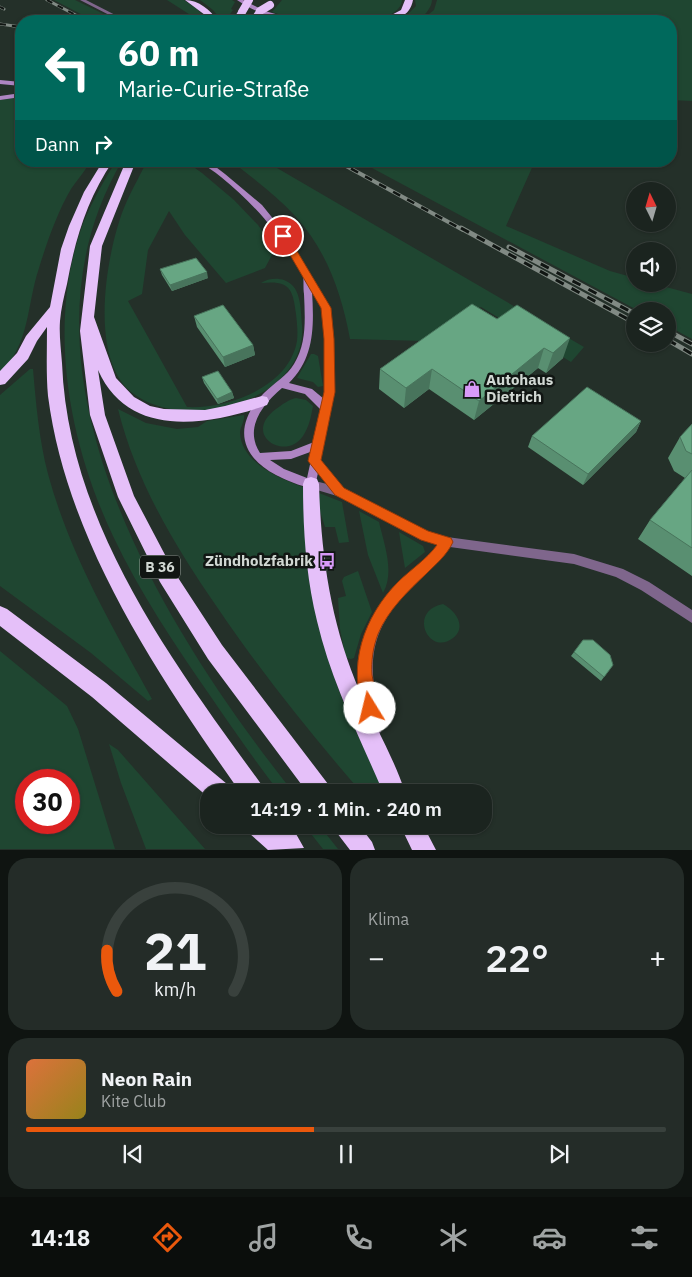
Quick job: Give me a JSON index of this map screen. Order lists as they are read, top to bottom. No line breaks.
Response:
{"streets":{"highway":["B 36"]},"places":{"shop":["Autohaus Dietrich"],"bus stop":["Zündholzfabrik"]},"north":"top","page":{"turn":["60 m","Marie-Curie-Straße"],"then":"Dann","limit":"30","trip":"14:19 · 1 Min. · 240 m","tile":"Klima","heat":["−","22°","+"],"song":["Neon Rain","Kite Club"],"tabs":"14:18","gauge":["21","km/h"]}}
